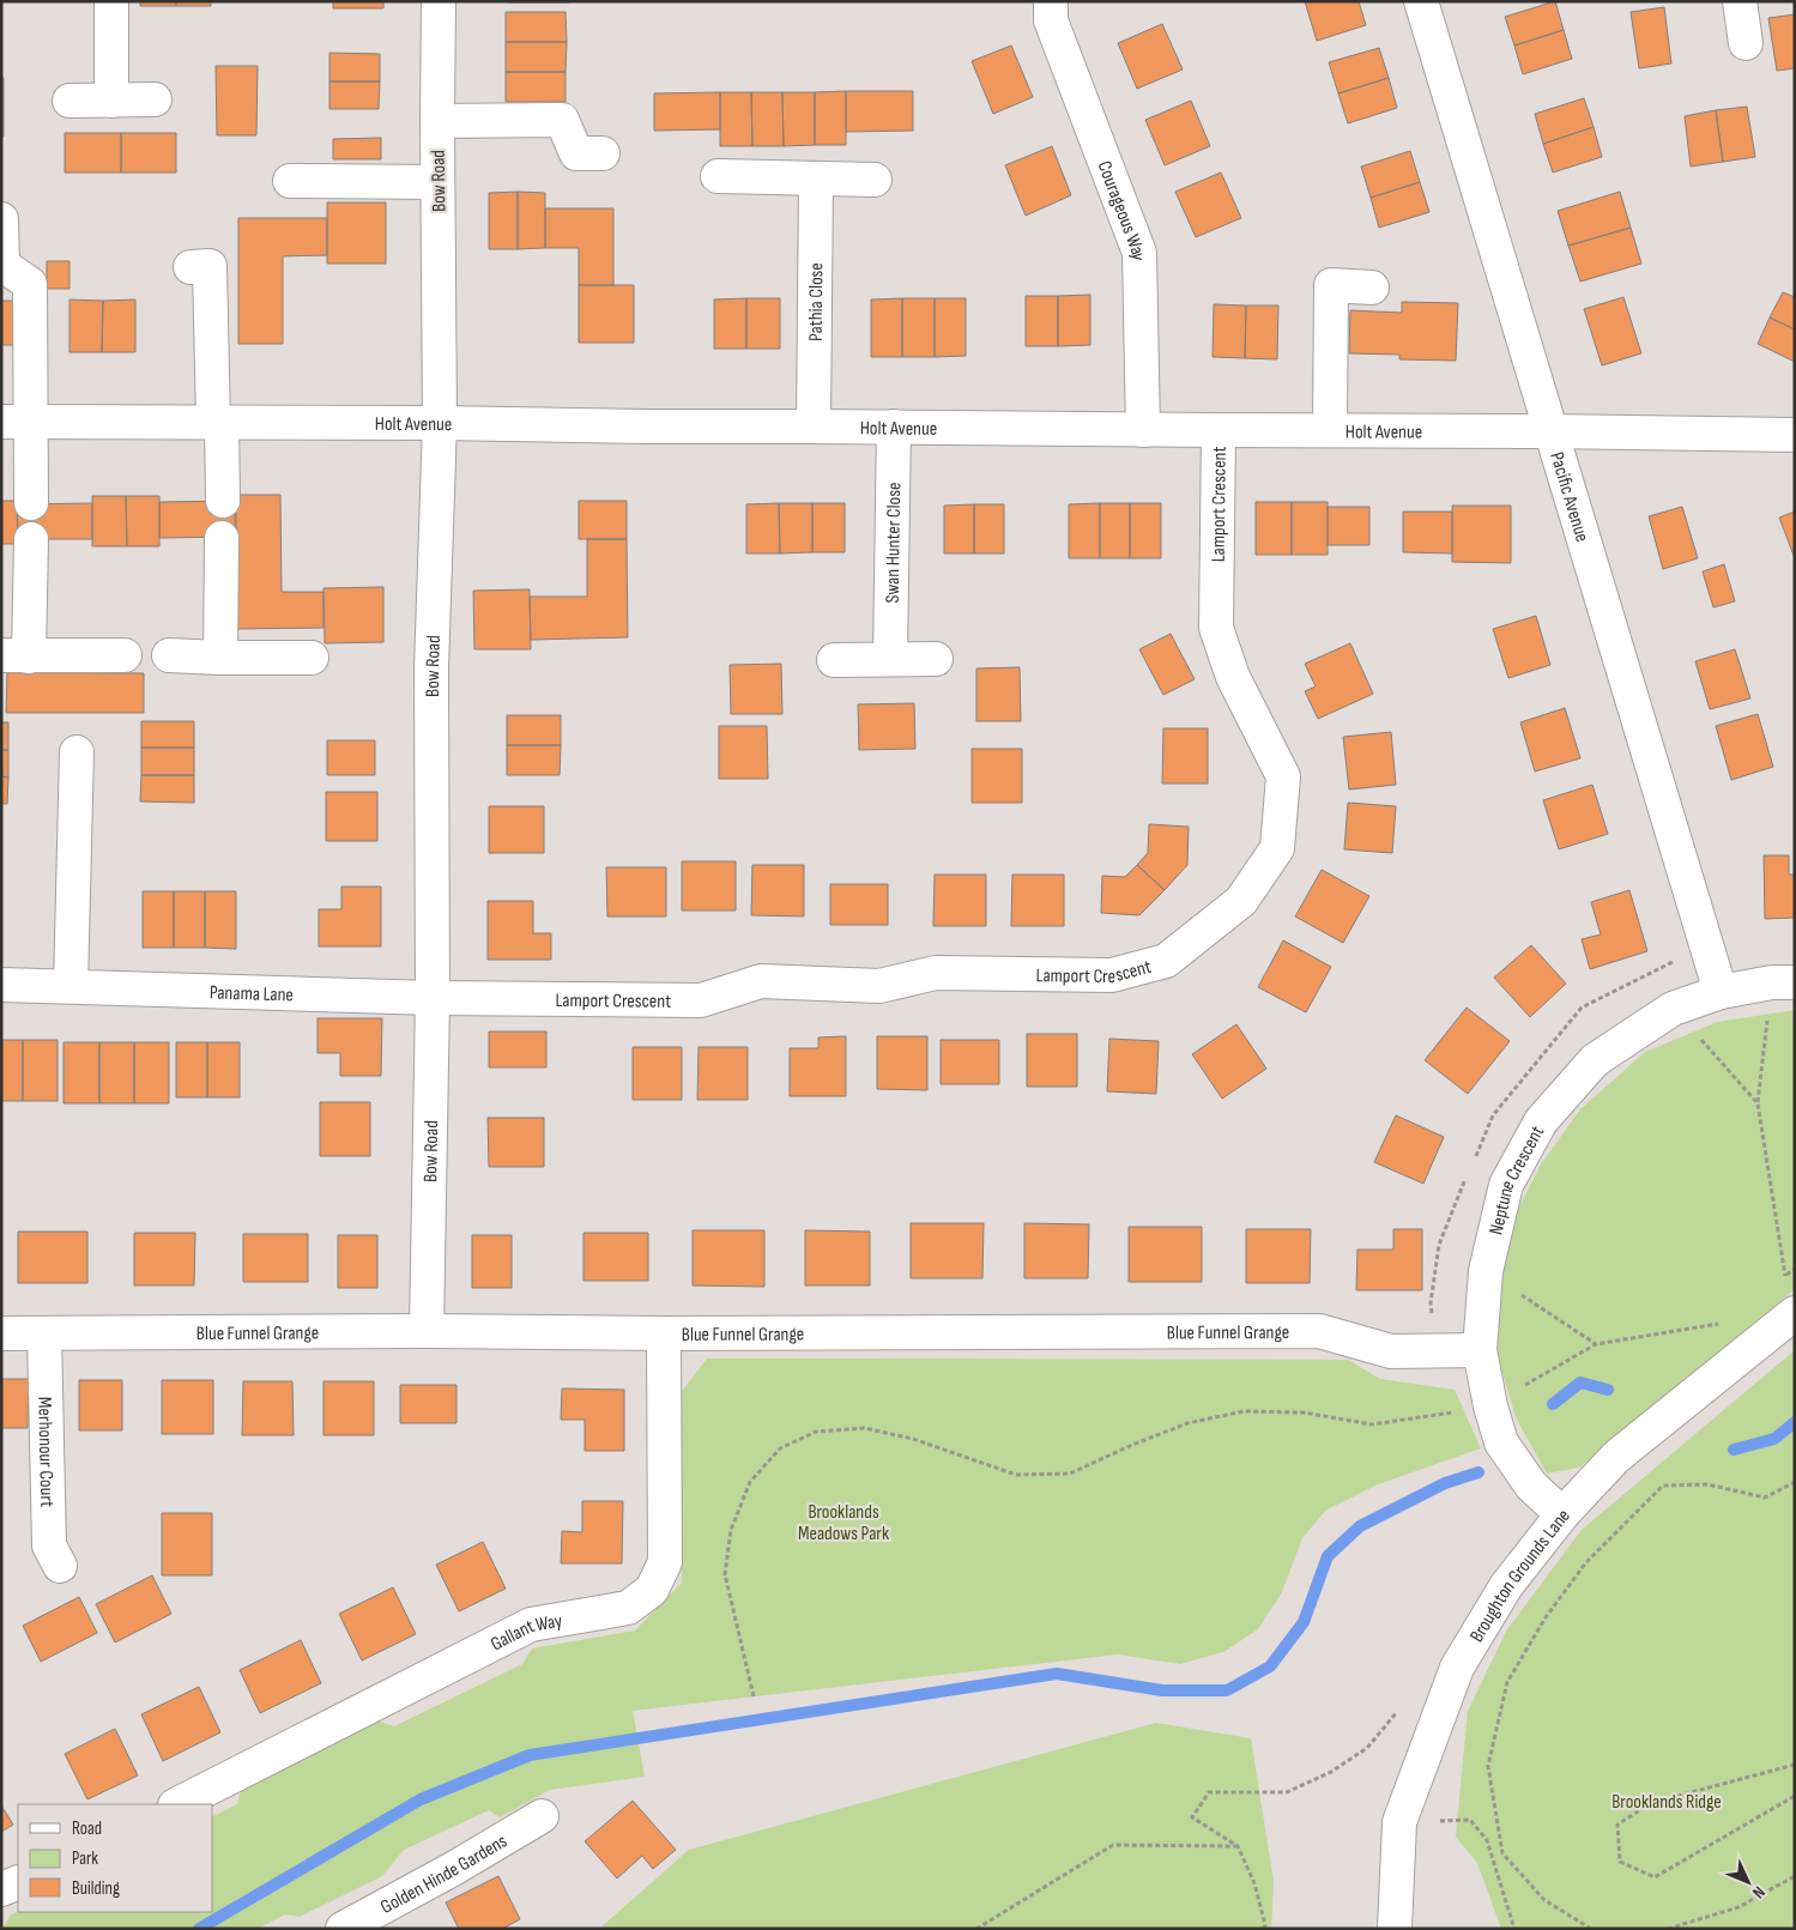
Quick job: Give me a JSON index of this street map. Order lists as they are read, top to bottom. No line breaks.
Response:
{"streets":{"street":["Bow Road","Courageous Way","Pathia Close","Holt Avenue","Pacific Avenue","Lamport Crescent","Swan Hunter Close","Panama Lane","Neptune Crescent","Blue Funnel Grange","Merhonour Court","Broughton Grounds Lane","Gallant Way","Golden Hinde Gardens"]},"crossings":[["Bow Road","Holt Avenue"],["Bow Road","Lamport Crescent"],["Bow Road","Panama Lane"],["Bow Road","Blue Funnel Grange"],["Courageous Way","Holt Avenue"],["Pathia Close","Holt Avenue"],["Holt Avenue","Pacific Avenue"],["Holt Avenue","Lamport Crescent"],["Holt Avenue","Swan Hunter Close"],["Pacific Avenue","Neptune Crescent"],["Lamport Crescent","Panama Lane"],["Neptune Crescent","Blue Funnel Grange"],["Neptune Crescent","Broughton Grounds Lane"],["Blue Funnel Grange","Merhonour Court"],["Blue Funnel Grange","Gallant Way"]],"parks":["Brooklands Meadows Park","Brooklands Ridge"],"legend":["Road","Park","Building"],"north":"bottom right"}
